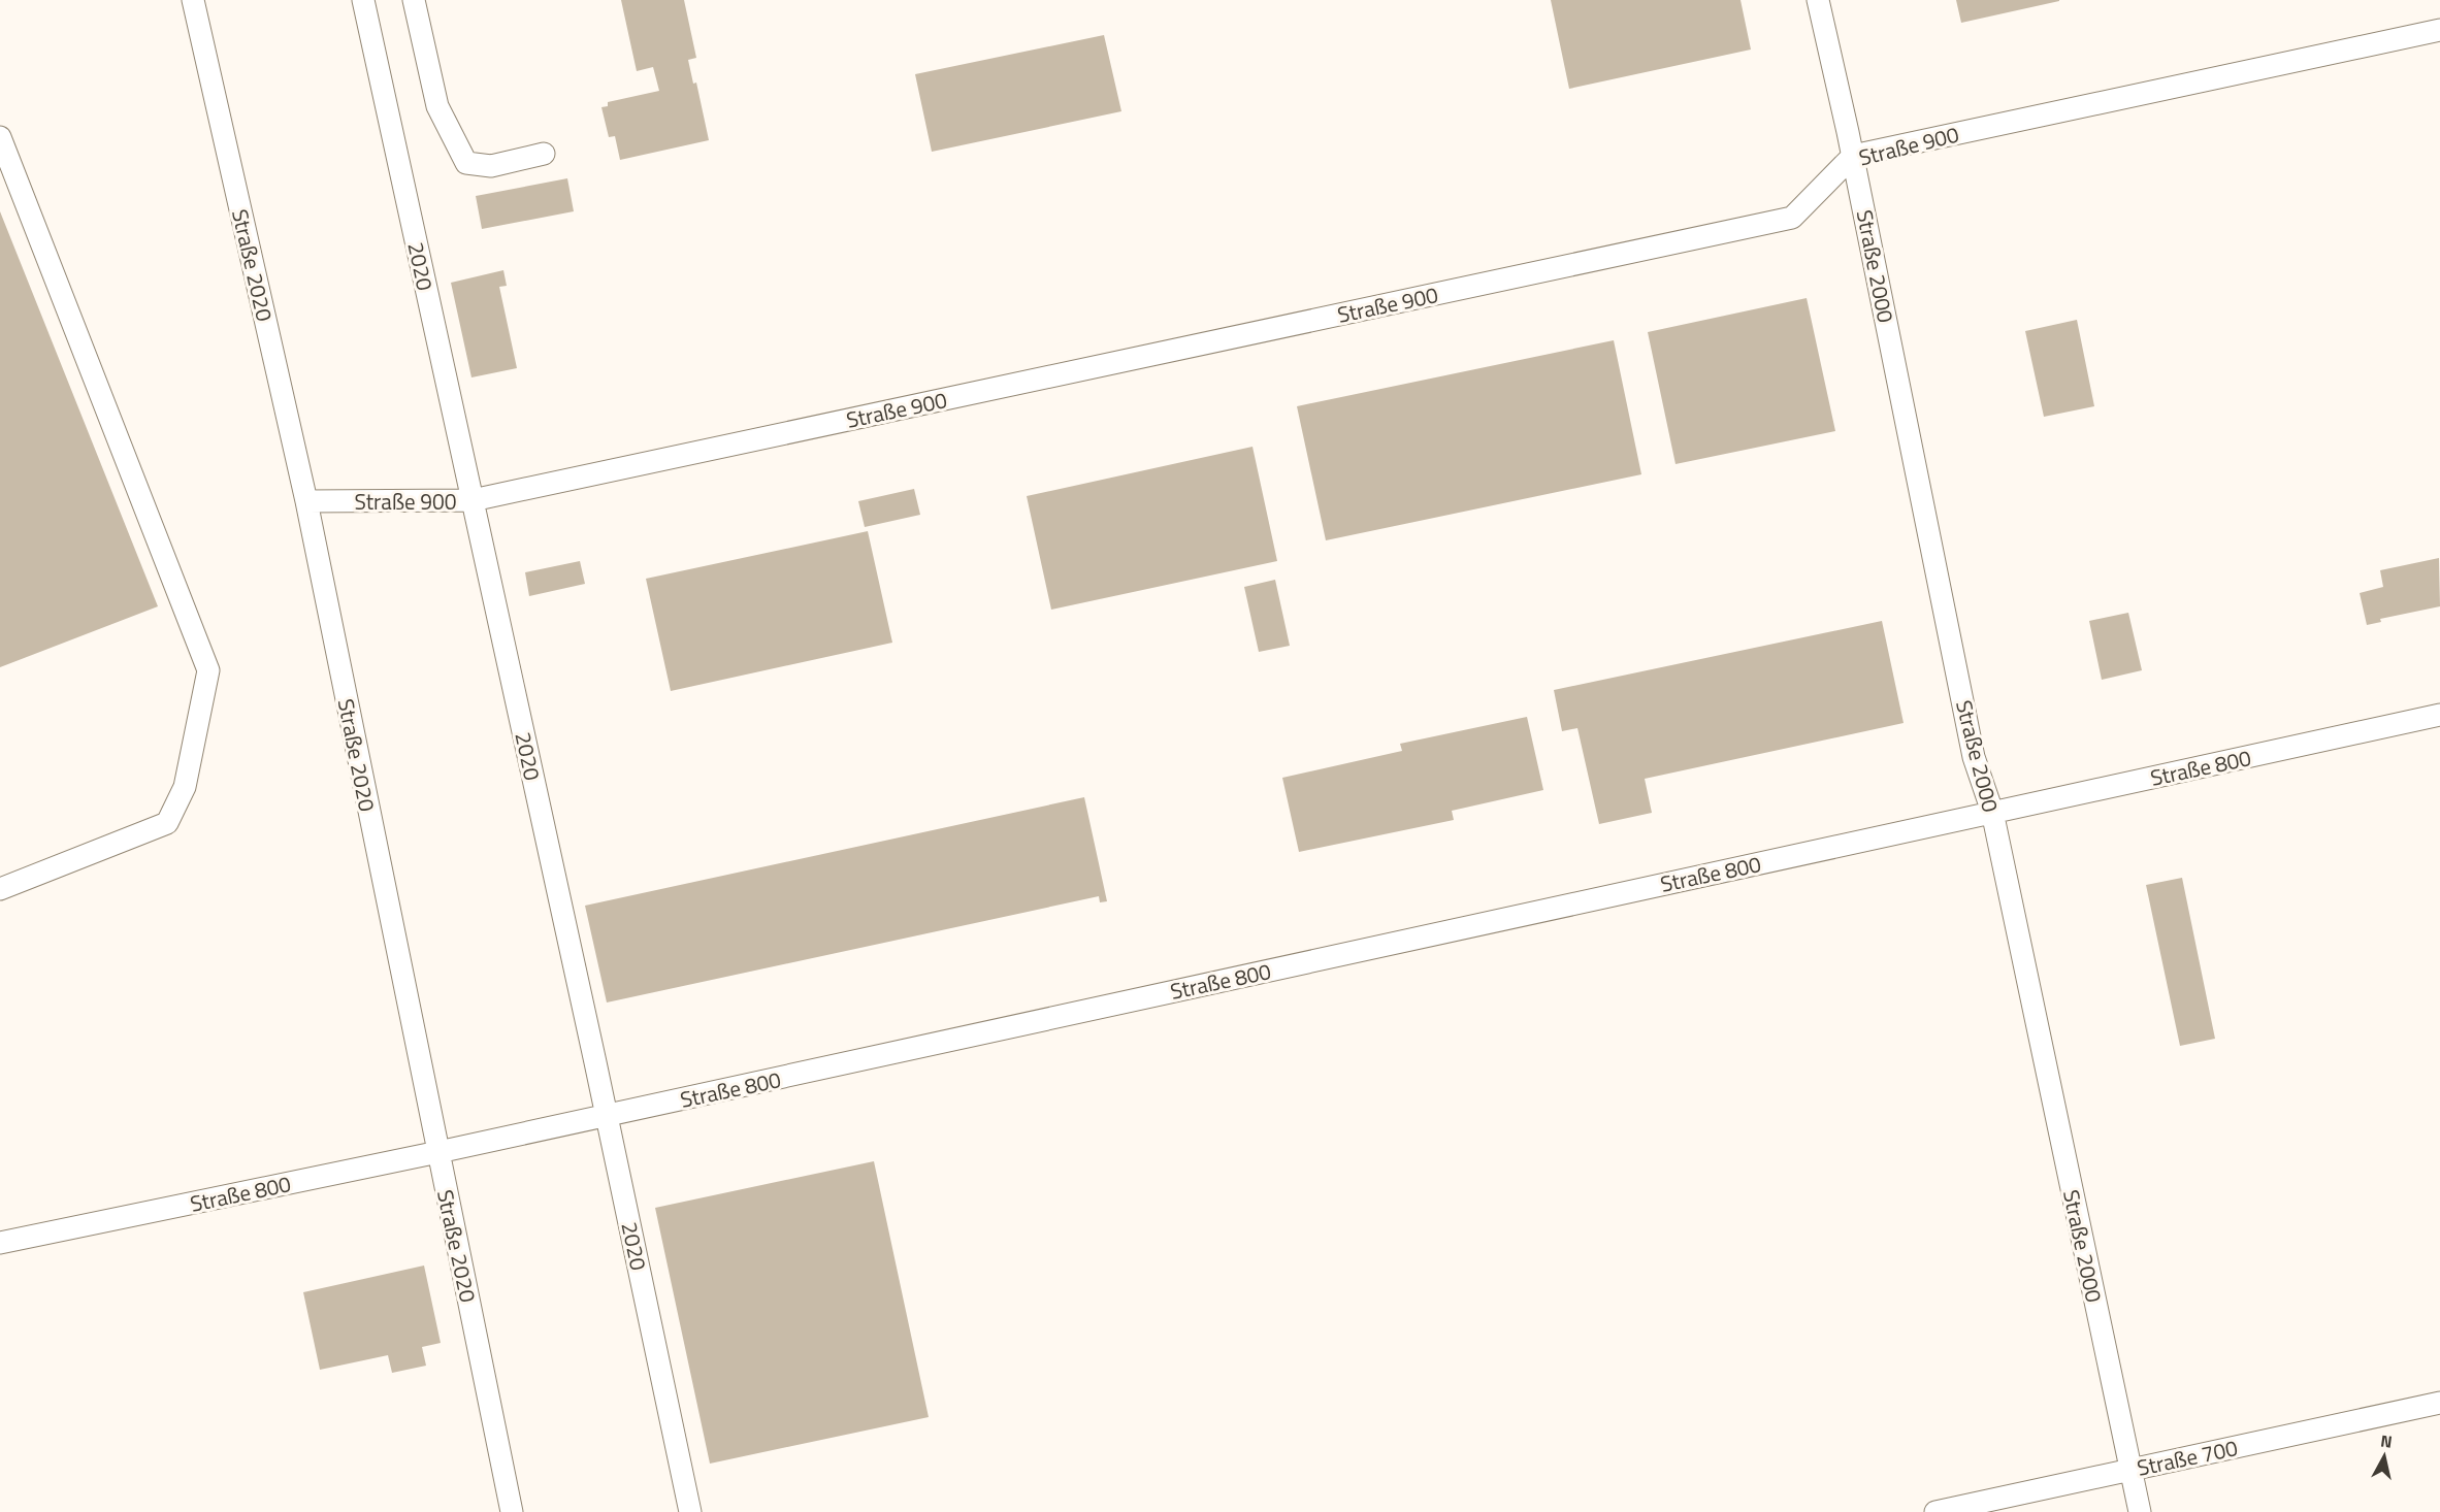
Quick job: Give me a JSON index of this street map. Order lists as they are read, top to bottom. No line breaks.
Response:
{"streets":{"lane":["Straße 900","Straße 2020","2020","Straße 2000","Straße 800","Straße 700"]},"crossings":[["Straße 900","Straße 2020"],["Straße 900","2020"],["Straße 900","Straße 2000"],["Straße 2020","Straße 800"],["2020","Straße 800"],["Straße 2000","Straße 800"],["Straße 2000","Straße 700"]],"north":"top"}
